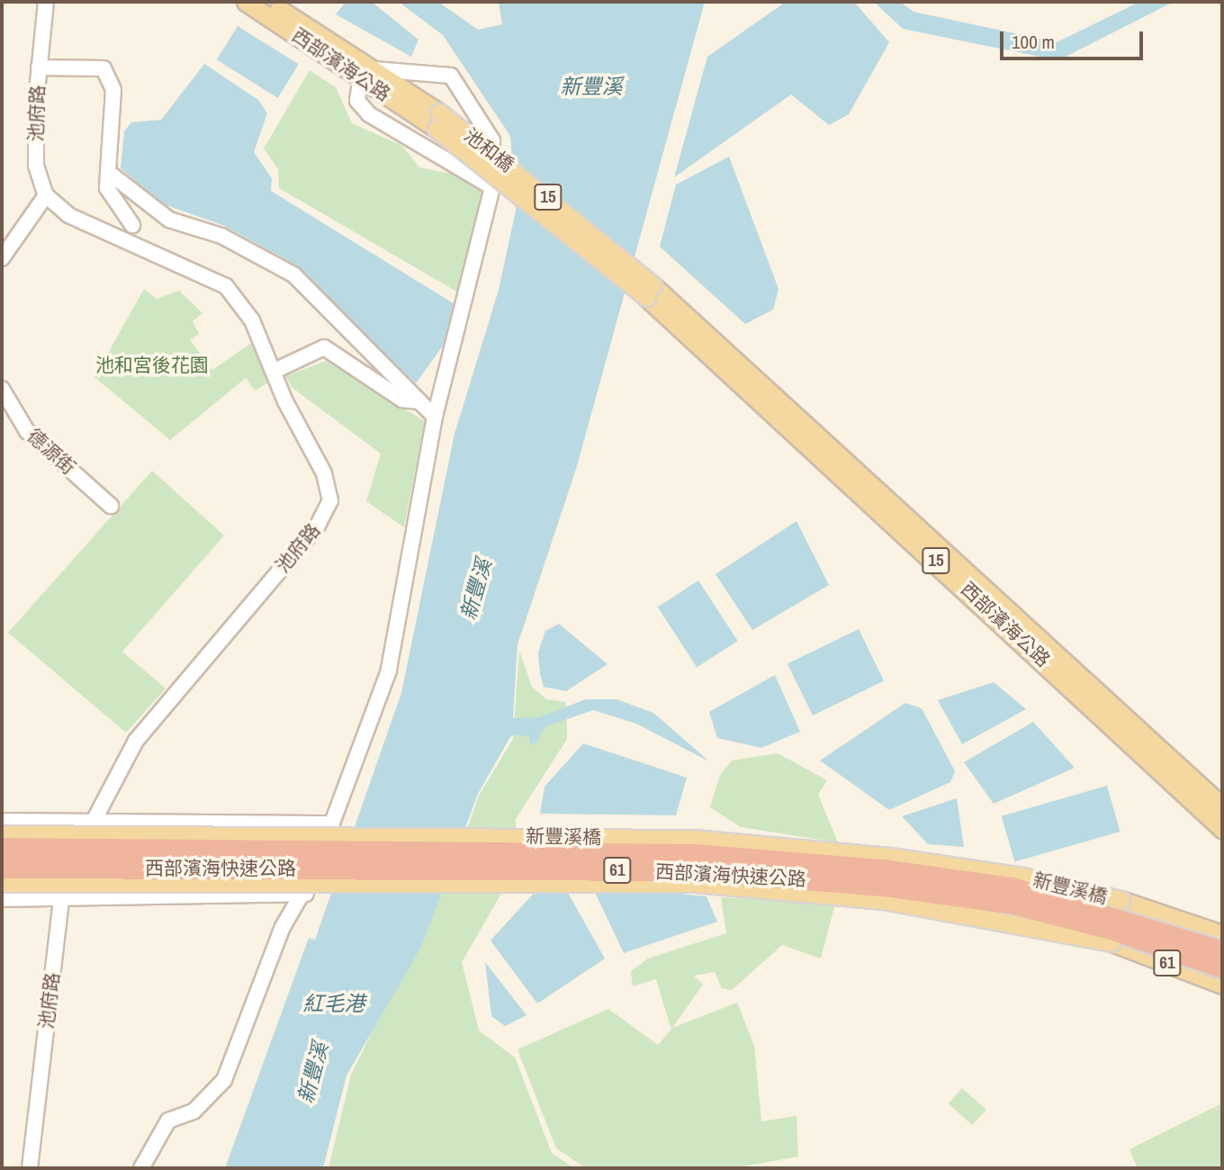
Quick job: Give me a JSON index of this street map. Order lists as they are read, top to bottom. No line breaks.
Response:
{"streets":{"highway":["西部濱海快速公路","61"],"main road":["西部濱海公路","池和橋","15","新豐溪橋"],"street":["池府路","德源街"]},"crossings":[["西部濱海公路","池和橋"]],"water":["新豐溪","紅毛港"],"parks":["池和宮後花園"],"scale_bar":"100 m"}
